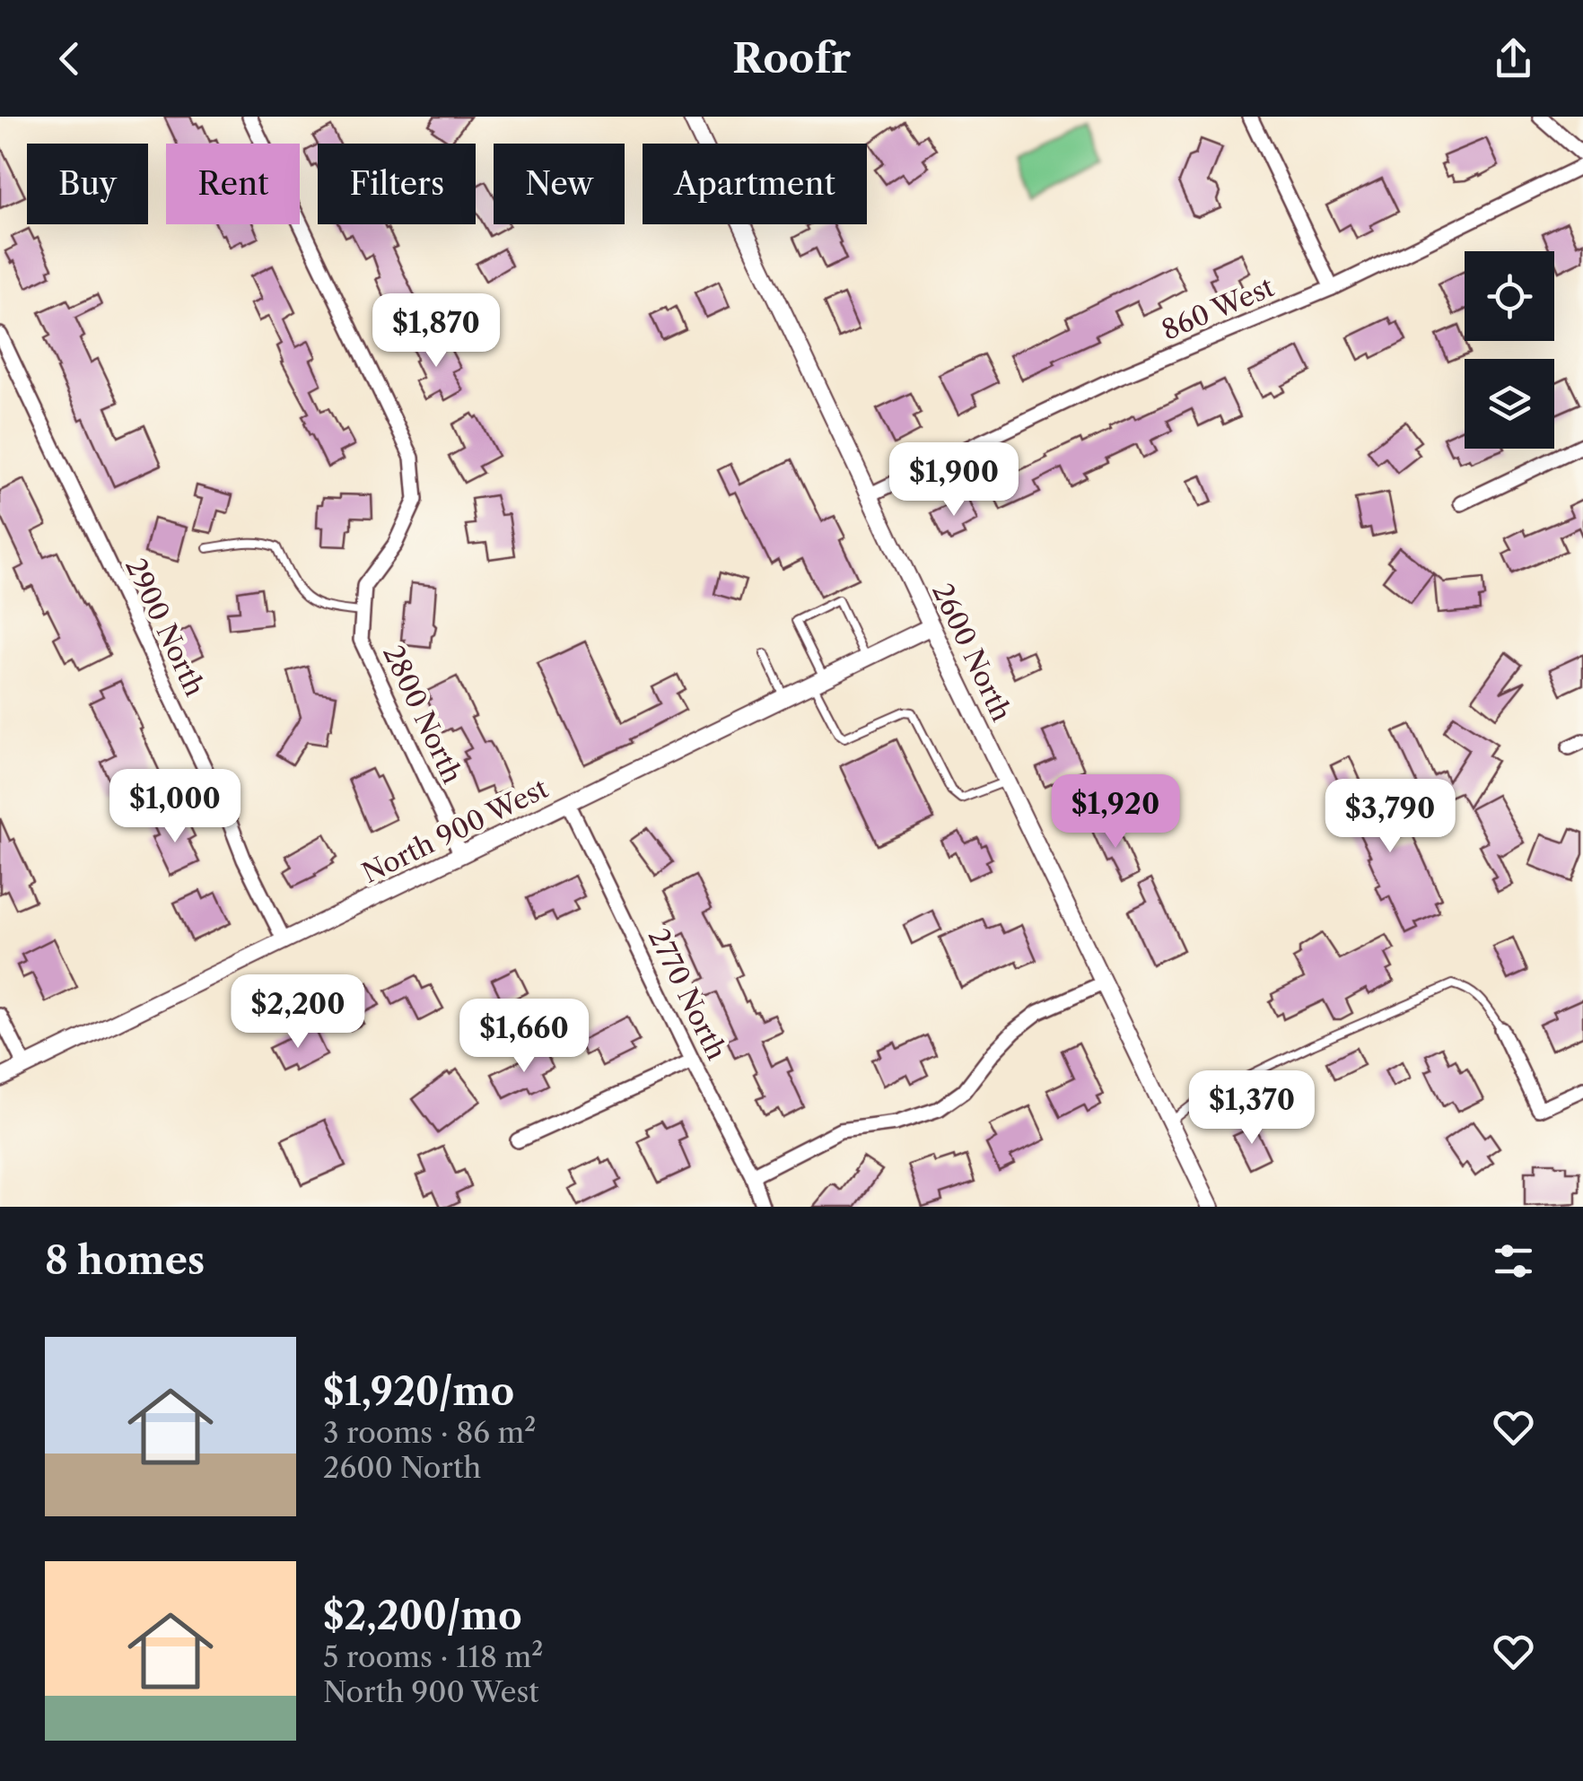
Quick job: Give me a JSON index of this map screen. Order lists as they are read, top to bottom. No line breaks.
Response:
{"streets":{"street":["860 West","2900 North","2600 North","2800 North","North 900 West","2770 North"]},"crossings":[["860 West","2600 North"],["2900 North","North 900 West"],["2600 North","North 900 West"],["2800 North","North 900 West"],["North 900 West","2770 North"]],"page":{"header":"Roofr","chip":["Buy","Rent","Filters","New","Apartment"],"price":["$1,870","$1,900","$1,000","$1,920","$3,790","$2,200","$1,660","$1,370"],"heading":"8 homes","list":[{"name":"$1,920/mo","note":"3 rooms · 86 m² · 2600 North"},{"name":"$2,200/mo","note":"5 rooms · 118 m² · North 900 West"}]}}
